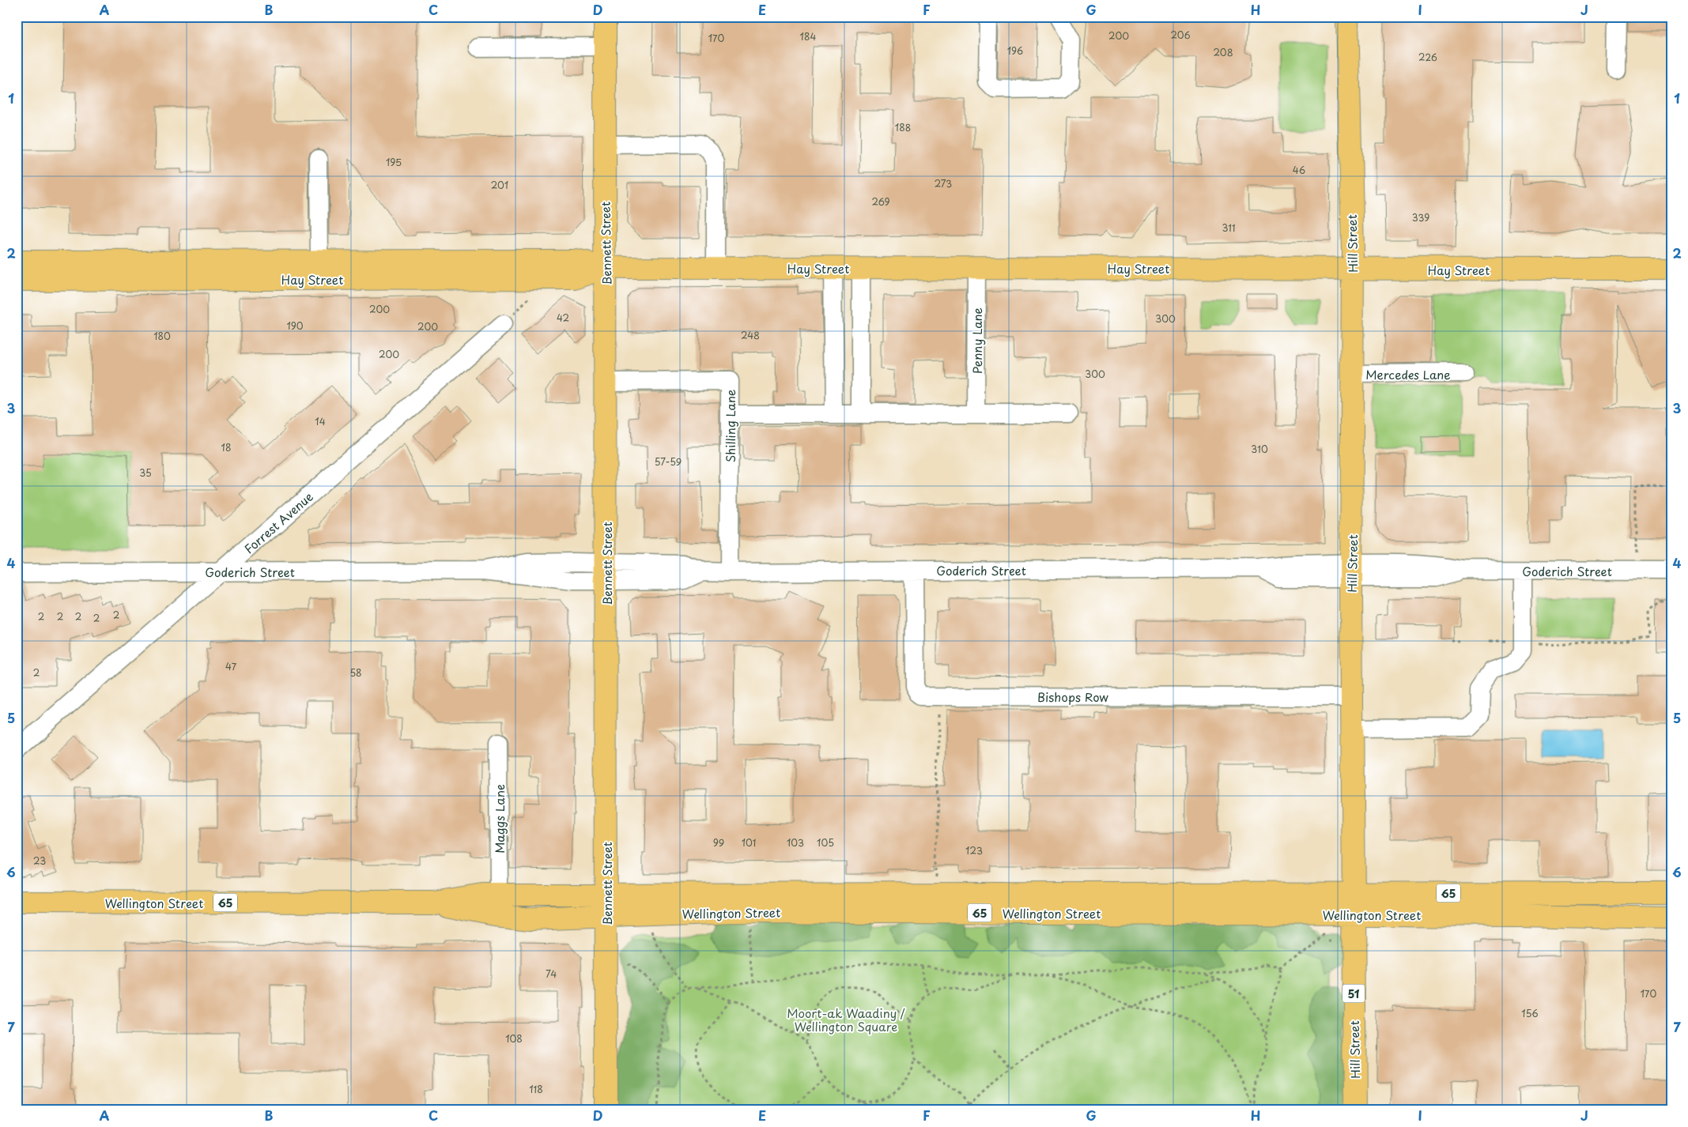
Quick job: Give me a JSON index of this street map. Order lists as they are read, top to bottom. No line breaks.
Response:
{"streets":{"main road":["Bennett Street","Hill Street","Hay Street","65","Wellington Street","51"],"street":["Penny Lane","Mercedes Lane","Shilling Lane","Forrest Avenue","Goderich Street","Bishops Row","Maggs Lane"]},"crossings":[["Bennett Street","Hay Street"],["Bennett Street","Shilling Lane"],["Bennett Street","Goderich Street"],["Bennett Street","Wellington Street"],["Hill Street","Hay Street"],["Hill Street","Mercedes Lane"],["Hill Street","Goderich Street"],["Hill Street","Bishops Row"],["Hill Street","Wellington Street"],["Hay Street","Penny Lane"],["Shilling Lane","Goderich Street"],["Forrest Avenue","Goderich Street"],["Goderich Street","Bishops Row"],["Maggs Lane","Wellington Street"]],"parks":["Moort-ak Waadiny / Wellington Square"],"house_numbers":["206","200","184","170","196","208","226","188","195","46","273","201","269","339","311","200","42","300","190","200","248","180","200","300","14","18","310","57-59","35","2","2","2","2","2","47","2","58","99","101","103","105","123","23","74","170","156","108","118"],"grid":{"columns":["A","B","C","D","E","F","G","H","I","J"],"rows":["1","2","3","4","5","6","7"]}}
